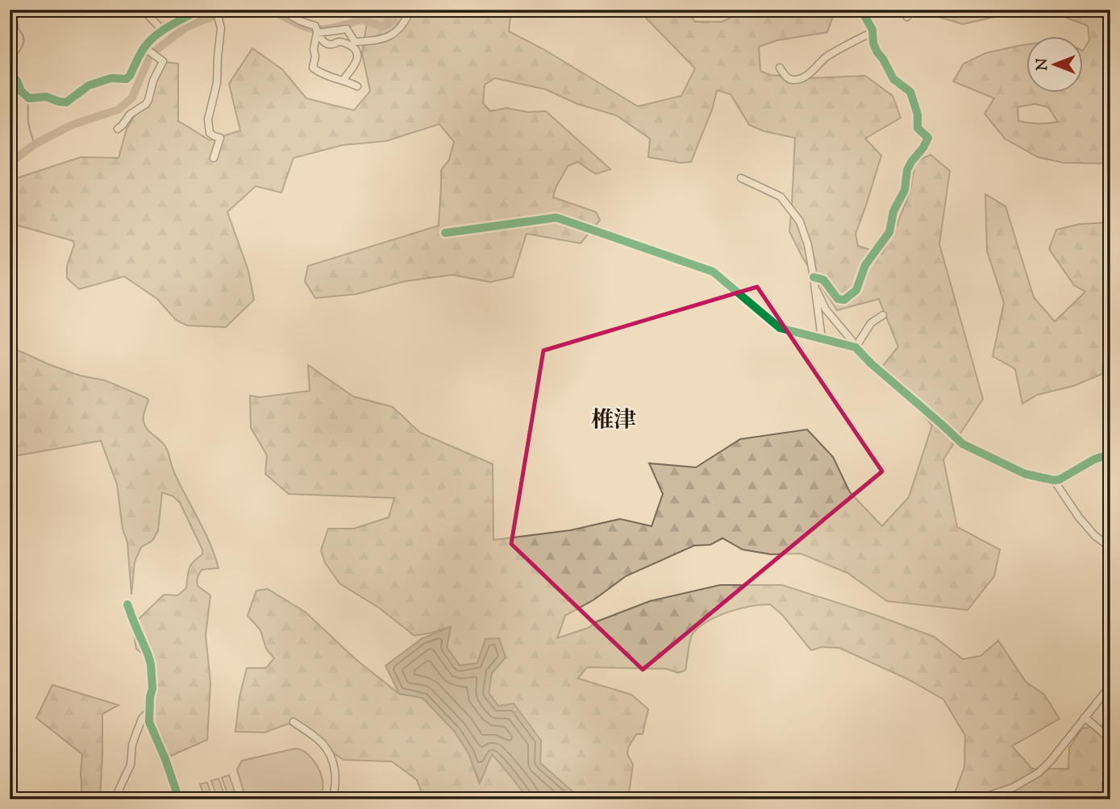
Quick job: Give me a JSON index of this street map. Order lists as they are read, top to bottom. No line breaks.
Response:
{"districts":["椎津"],"north":"left"}
